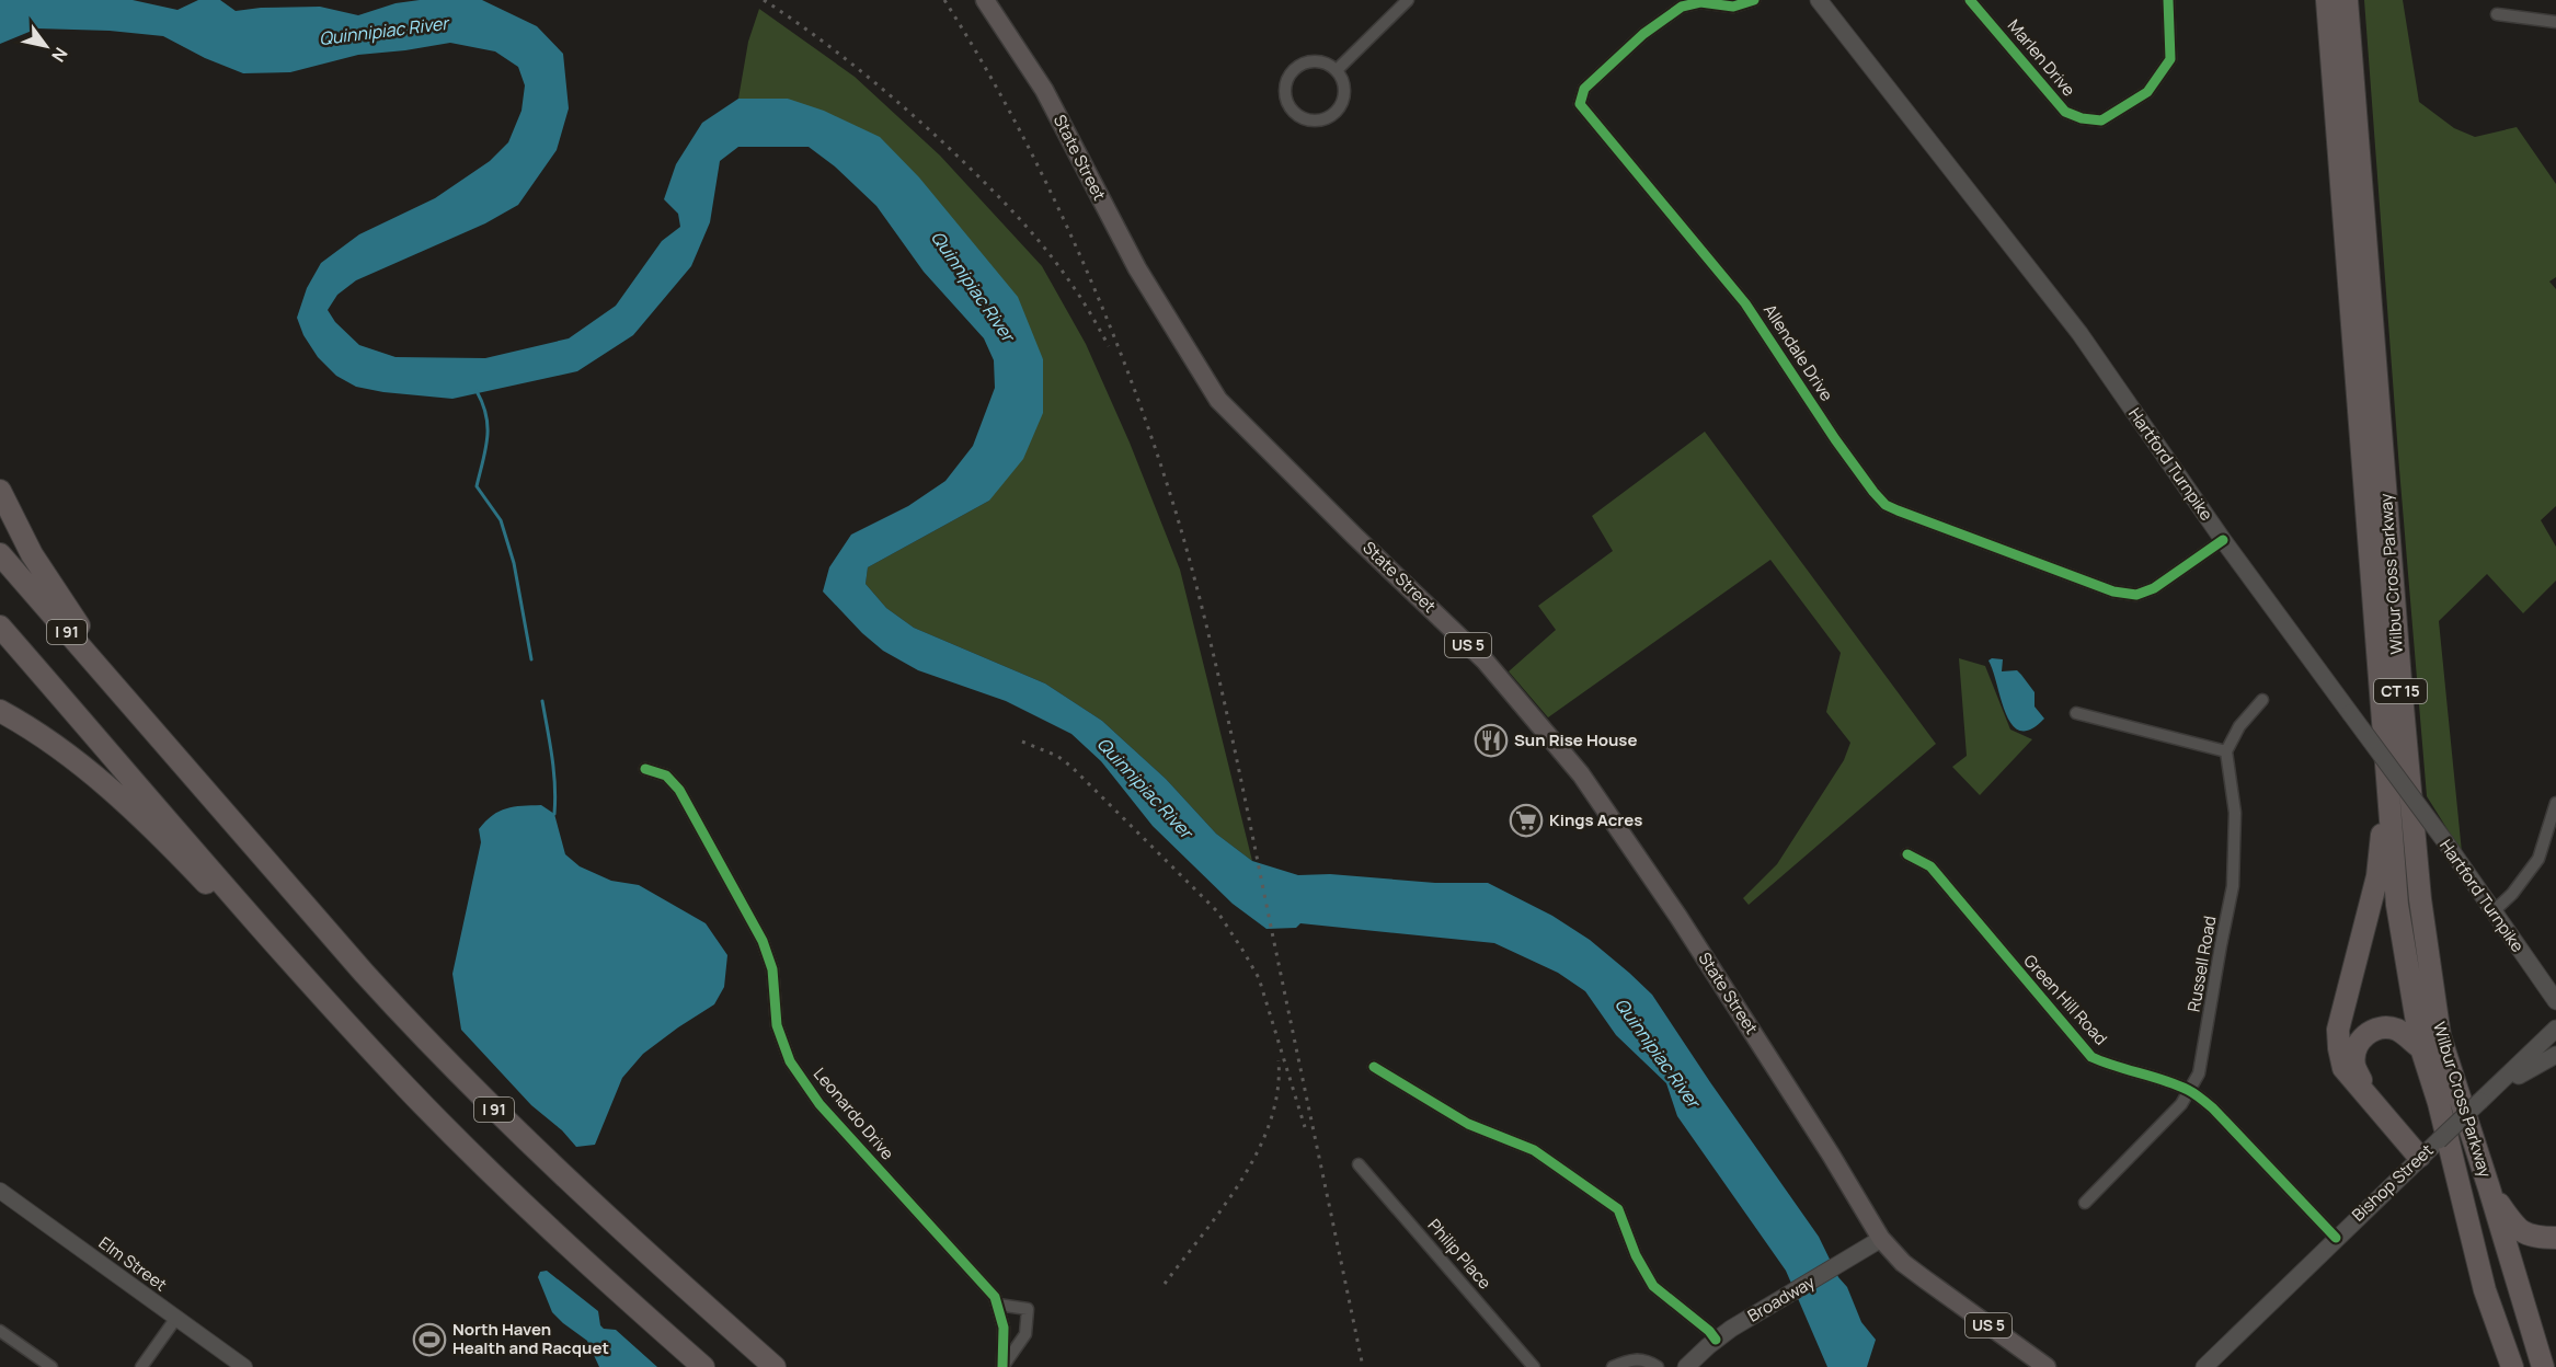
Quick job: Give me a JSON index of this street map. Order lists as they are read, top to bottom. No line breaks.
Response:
{"streets":{"highway":["Wilbur Cross Parkway","I 91","CT 15"],"main road":["State Street","Hartford Turnpike","US 5","Bishop Street","Broadway"],"street":["Marlen Drive","Allendale Drive","Russell Road","Green Hill Road","Leonardo Drive","Philip Place","Elm Street"]},"crossings":[["State Street","Broadway"],["Allendale Drive","Hartford Turnpike"],["Russell Road","Green Hill Road"],["Green Hill Road","Bishop Street"]],"water":["Quinnipiac River"],"places":{"restaurant":["Sun Rise House"],"supermarket":["Kings Acres"],"sports":["North Haven Health and Racquet"]},"north":"bottom right"}
